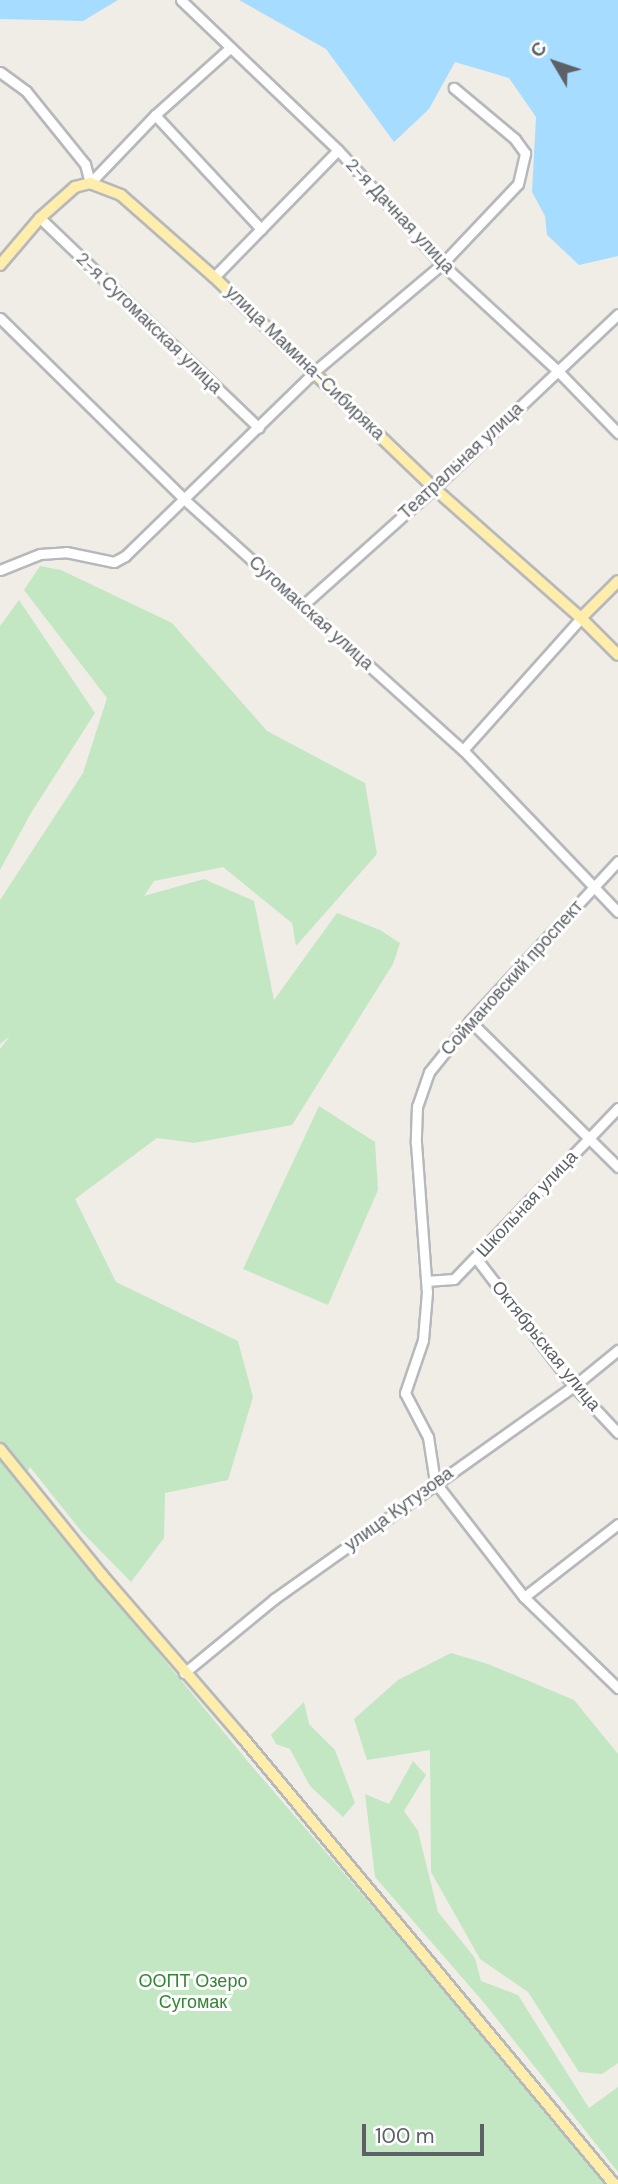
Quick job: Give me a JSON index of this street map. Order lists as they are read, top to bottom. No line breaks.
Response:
{"streets":{"main road":["улица Мамина-Сибиряка"],"street":["2-я Дачная улица","2-я Сугомакская улица","Театральная улица","Сугомакская улица","Соймановский проспект","Школьная улица","Октябрьская улица","улица Кутузова"]},"crossings":[["2-я Дачная улица","Театральная улица"],["улица Мамина-Сибиряка","Театральная улица"],["Театральная улица","Сугомакская улица"],["Сугомакская улица","Соймановский проспект"],["Соймановский проспект","Школьная улица"],["Соймановский проспект","улица Кутузова"],["Школьная улица","Октябрьская улица"],["Октябрьская улица","улица Кутузова"]],"parks":["ООПТ Озеро Сугомак"],"scale_bar":"100 m","north":"top left"}
